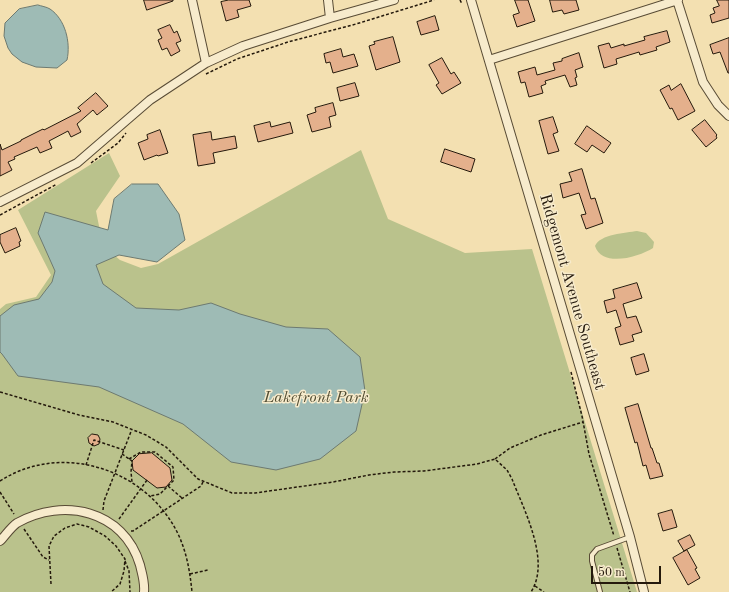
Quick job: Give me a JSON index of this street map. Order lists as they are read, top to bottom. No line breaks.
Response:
{"streets":{"street":["Ridgemont Avenue Southeast"]},"parks":["Lakefront Park"],"scale_bar":"50 m"}
